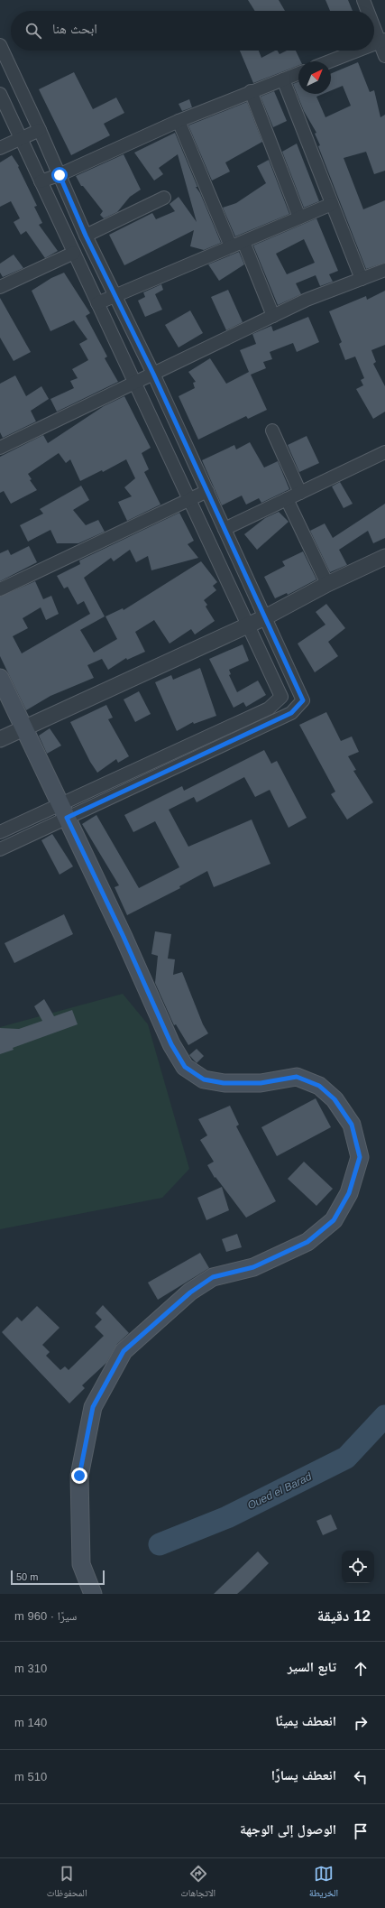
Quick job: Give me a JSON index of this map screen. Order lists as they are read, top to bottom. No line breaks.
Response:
{"water":["Oued el Barad"],"scale_bar":"50 m","north":"top right","page":{"search":"ابحث هنا","scale":"50 m","heading":["12 دقيقة","سيرًا · 960 m"],"list":[["تابع السير","310 m"],["انعطف يمينًا","140 m"],["انعطف يسارًا","510 m"],"الوصول إلى الوجهة"],"nav":["الخريطة","الاتجاهات","المحفوظات"]}}
